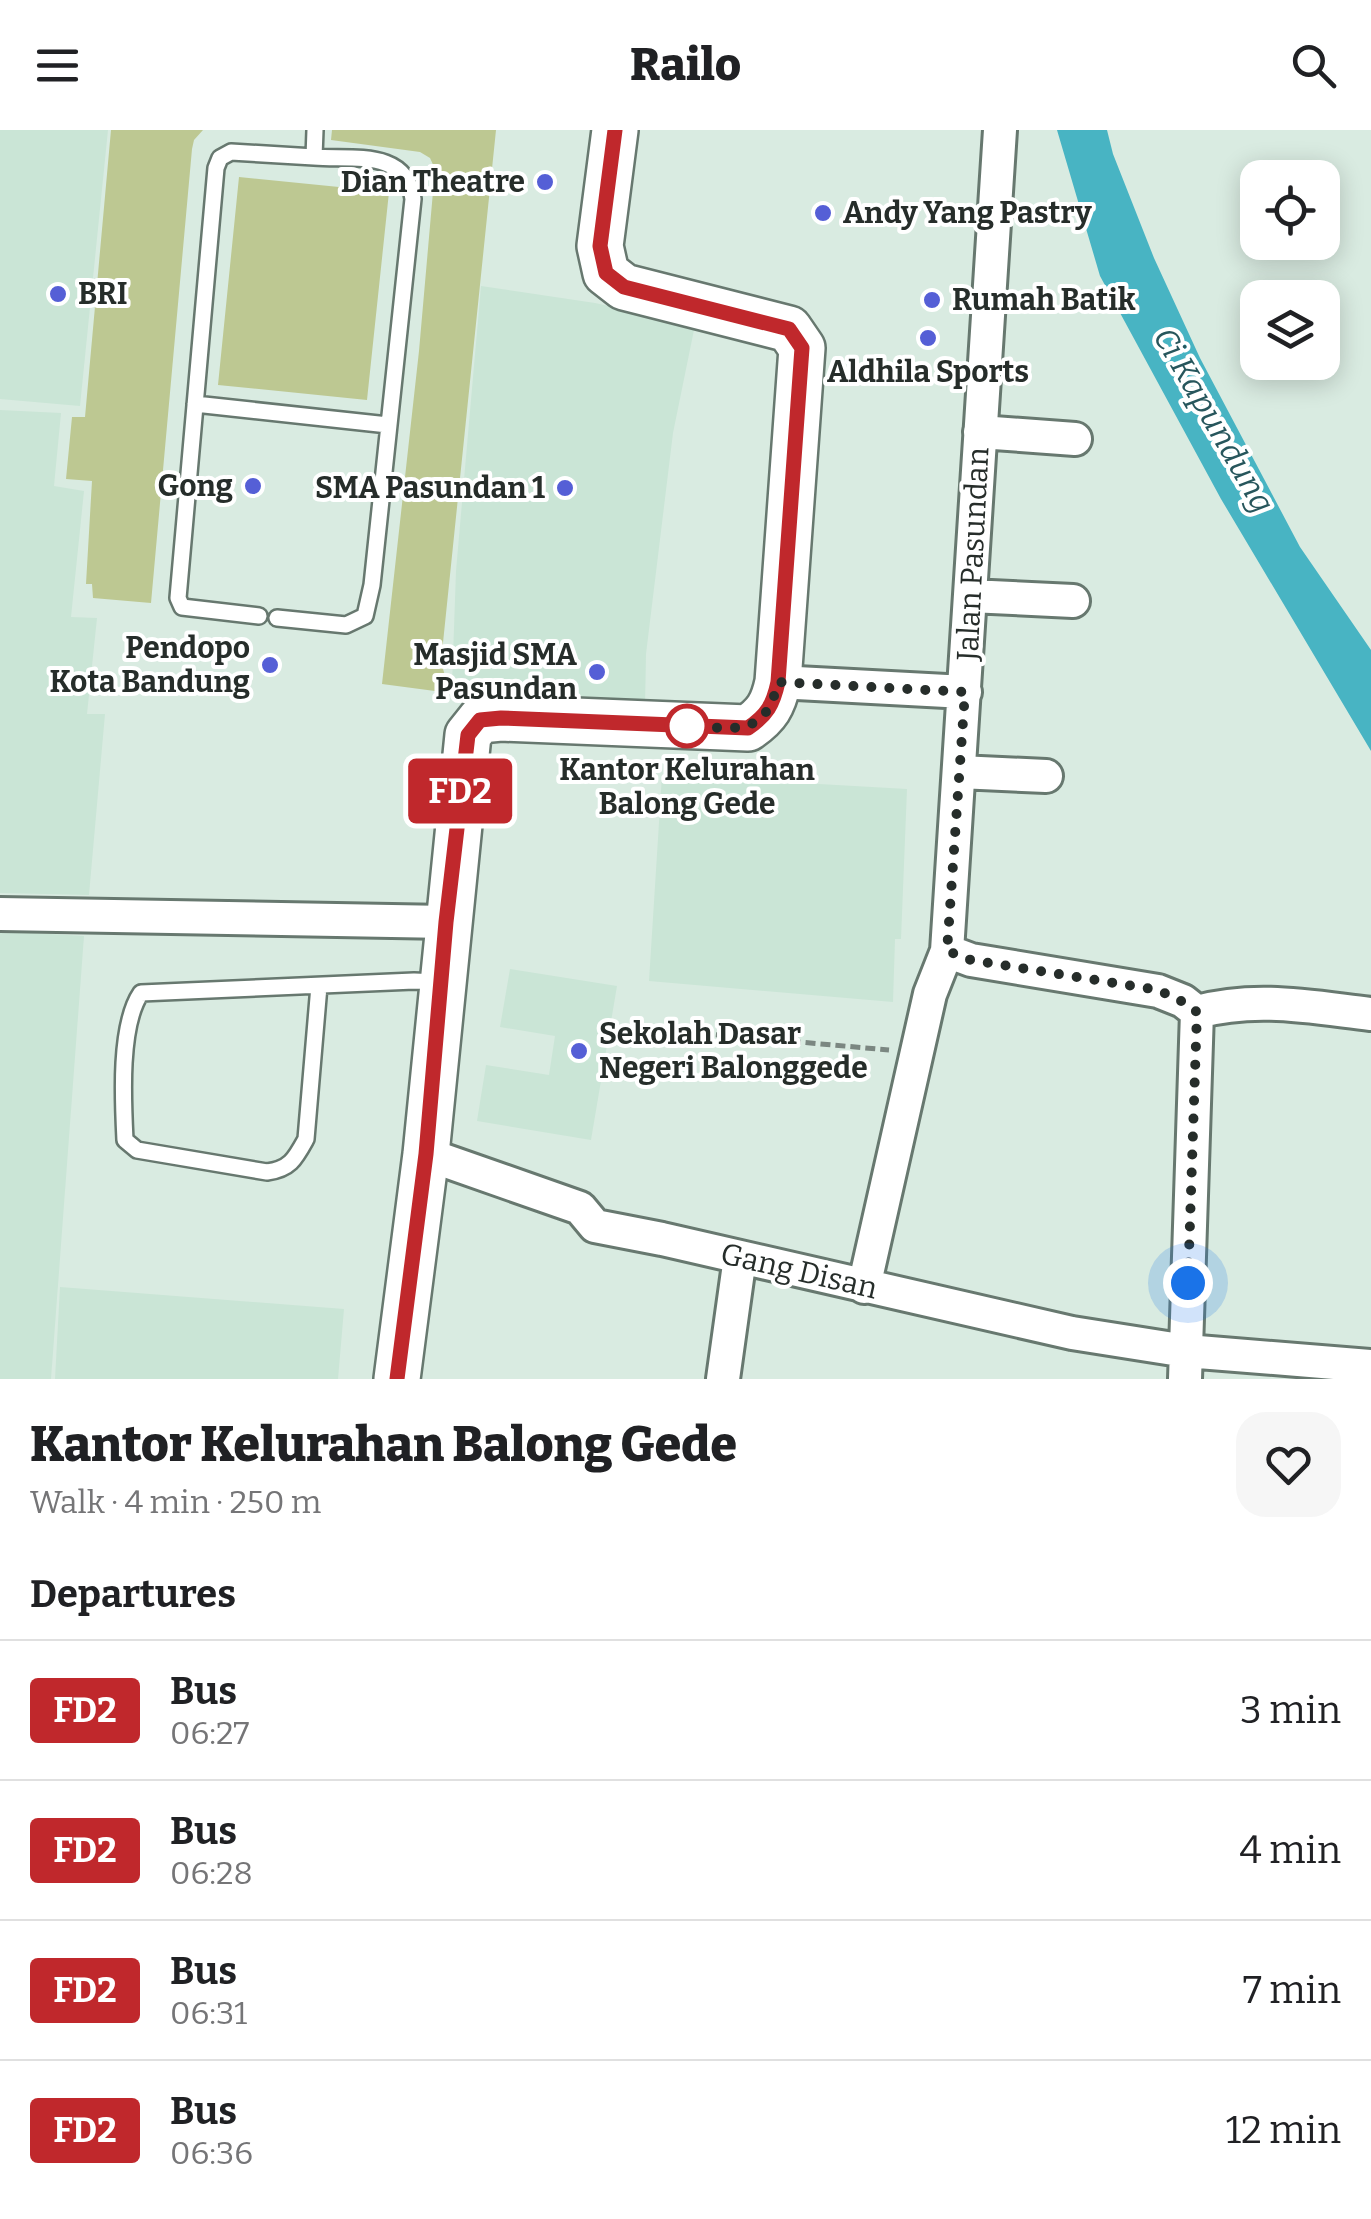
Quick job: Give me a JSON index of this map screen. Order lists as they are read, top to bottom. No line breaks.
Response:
{"streets":{"street":["Jalan Pasundan","Gang Disan"]},"crossings":[["Jalan Pasundan","Gang Disan"]],"water":["Ci Kapundung"],"places":["Dian Theatre","Andy Yang Pastry","BRI","Rumah Batik","Aldhila Sports","Gong","SMA Pasundan 1","Pendopo Kota Bandung","Masjid SMA Pasundan","Kantor Kelurahan Balong Gede","Sekolah Dasar Negeri Balonggede"],"lines":["bus line FD2"],"page":{"header":"Railo","on_map":"FD2","heading":[["Kantor Kelurahan Balong Gede","Walk · 4 min · 250 m"],"Departures"],"list":[{"mark":"FD2","name":"Bus","note":"06:27","value":"3 min"},{"mark":"FD2","name":"Bus","note":"06:28","value":"4 min"},{"mark":"FD2","name":"Bus","note":"06:31","value":"7 min"},{"mark":"FD2","name":"Bus","note":"06:36","value":"12 min"}]}}
